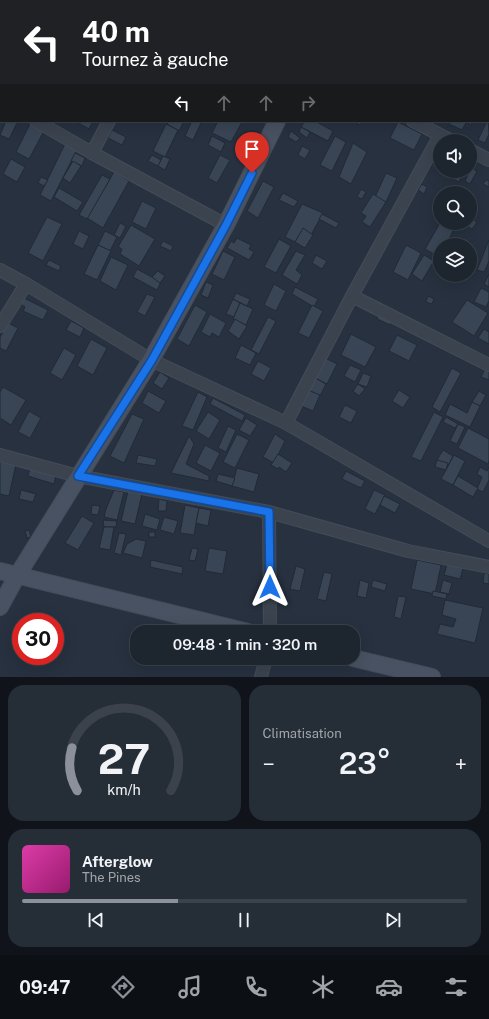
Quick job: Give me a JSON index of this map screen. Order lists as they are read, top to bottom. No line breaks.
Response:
{"page":{"turn":["40 m","Tournez à gauche"],"limit":"30","trip":"09:48 · 1 min · 320 m","tile":"Climatisation","heat":["−","23°","+"],"song":["Afterglow","The Pines"],"tabs":"09:47","gauge":["27","km/h"]}}
